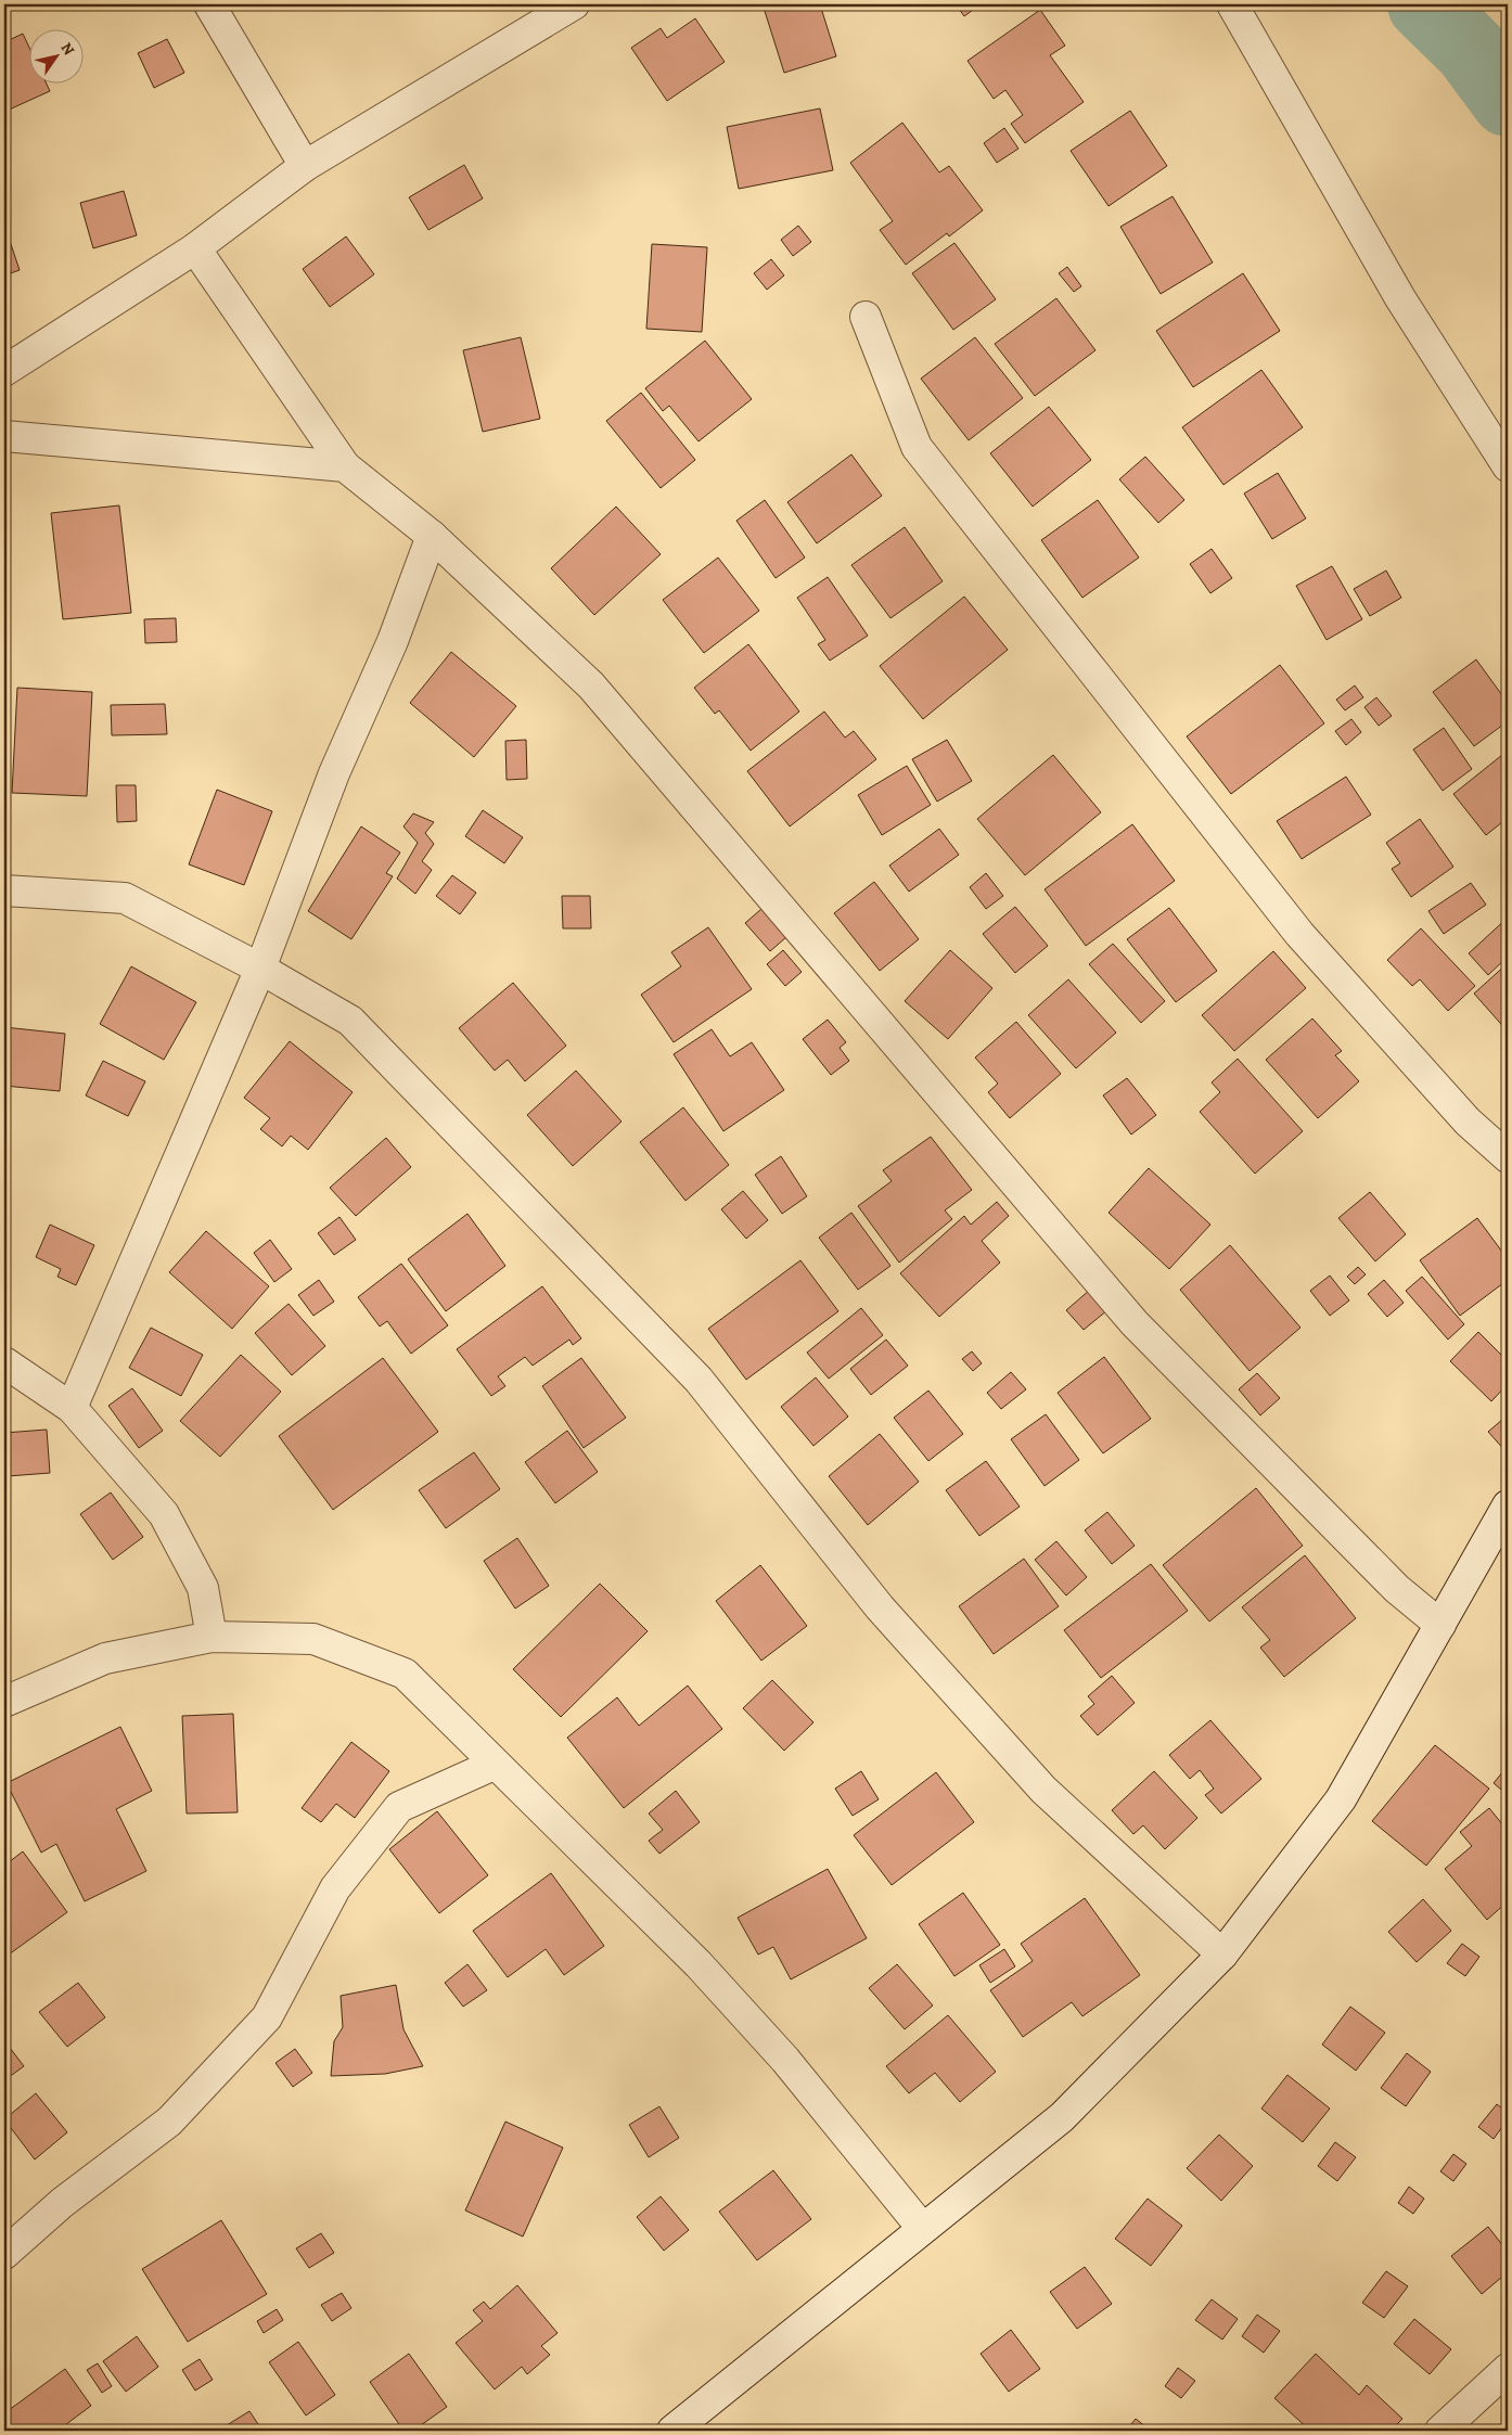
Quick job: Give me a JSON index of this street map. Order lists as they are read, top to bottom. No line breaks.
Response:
{"north":"top right"}
